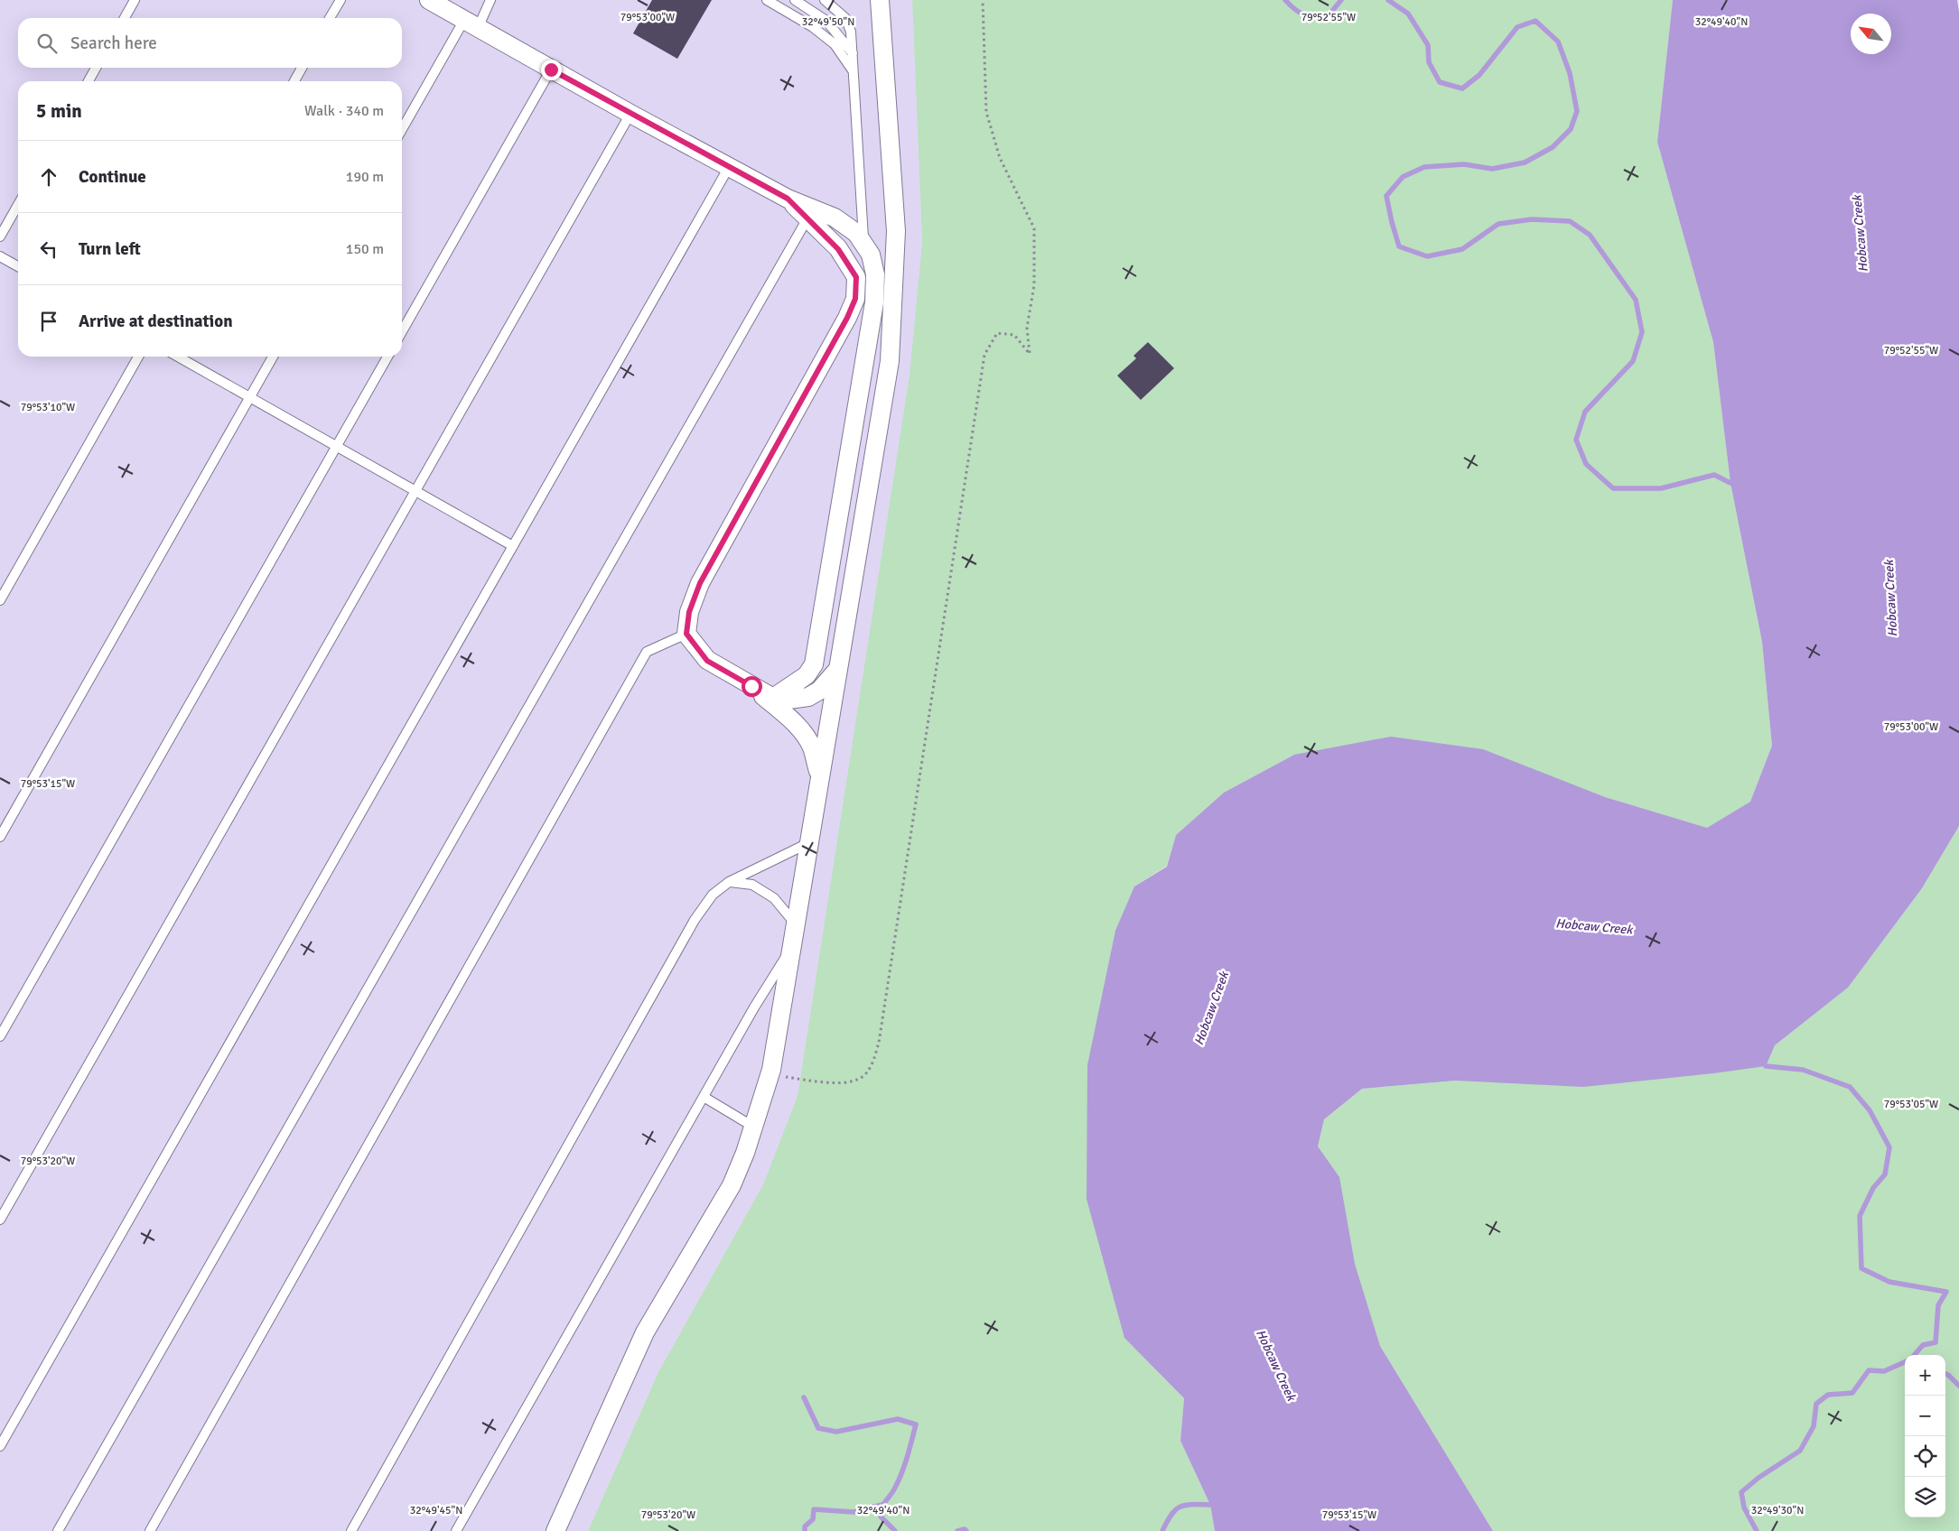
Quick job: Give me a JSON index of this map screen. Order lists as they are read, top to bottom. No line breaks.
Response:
{"water":["Hobcaw Creek"],"north":"top left","page":{"search":"Search here","heading":["5 min","Walk · 340 m"],"list":[["Continue","190 m"],["Turn left","150 m"],"Arrive at destination"],"map_buttons":["+","−"]},"coordinates":["79°53'00\"W","79°52'55\"W","32°49'50\"N","32°49'40\"N","79°53'10\"W","79°53'15\"W","79°53'05\"W","79°53'20\"W","32°49'45\"N","32°49'30\"N"]}
